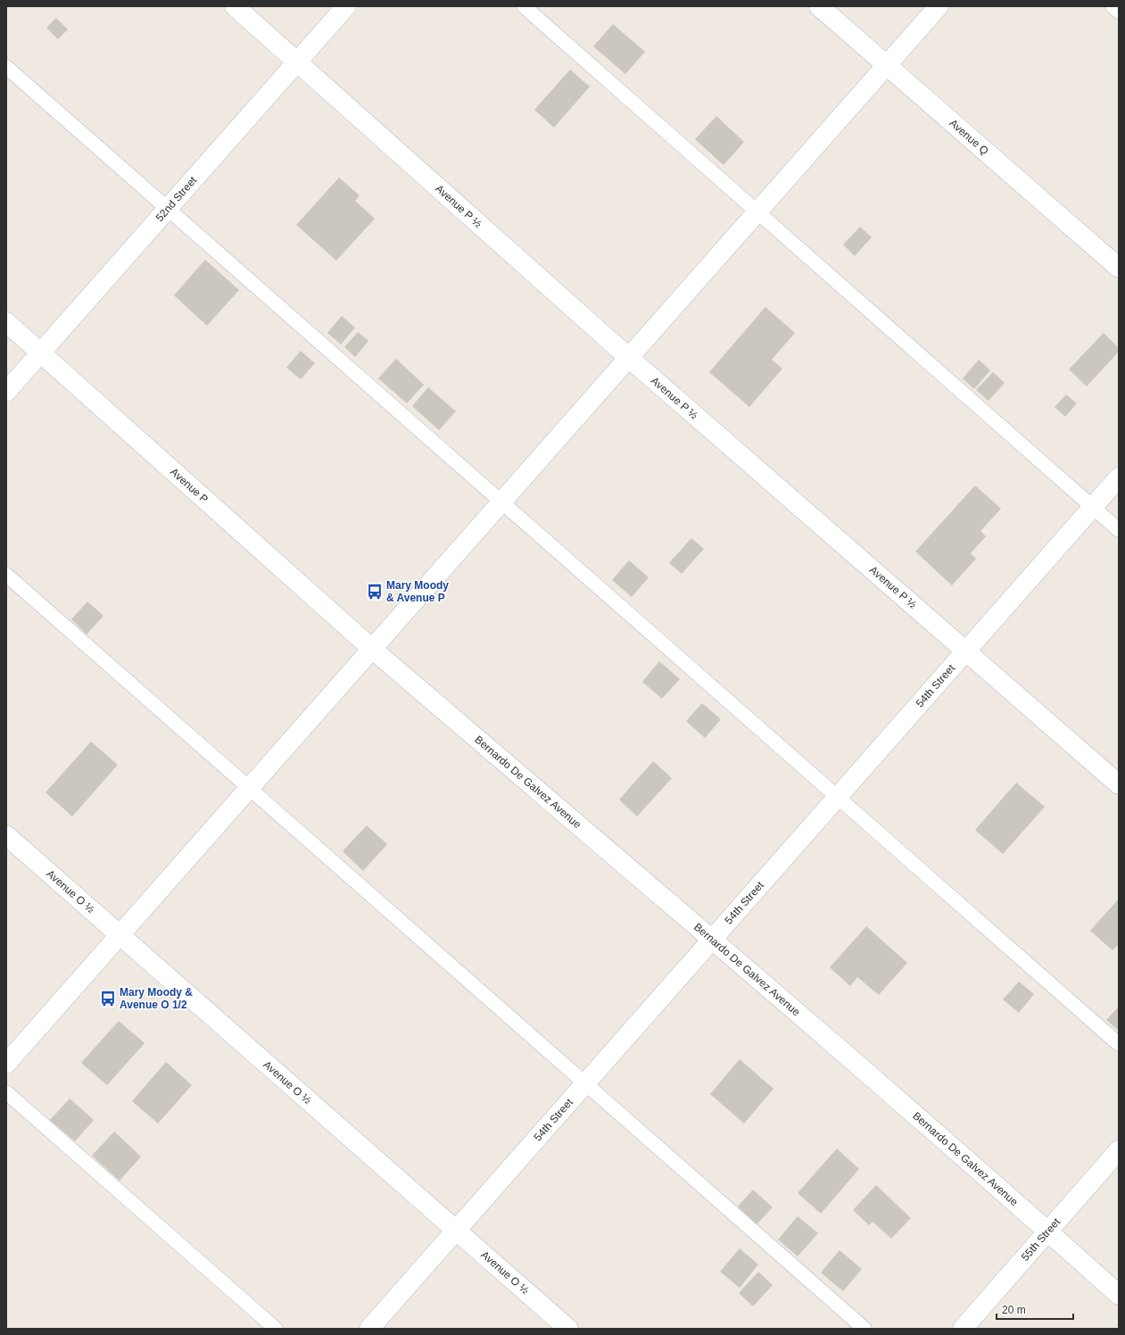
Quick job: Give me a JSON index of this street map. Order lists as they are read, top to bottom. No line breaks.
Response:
{"streets":{"street":["Avenue Q","52nd Street","Avenue P ½","Avenue P","54th Street","Bernardo De Galvez Avenue","Avenue O ½","55th Street"]},"crossings":[["52nd Street","Avenue P ½"],["52nd Street","Avenue P"],["Avenue P ½","54th Street"],["Avenue P","Bernardo De Galvez Avenue"],["54th Street","Bernardo De Galvez Avenue"],["54th Street","Avenue O ½"],["Bernardo De Galvez Avenue","55th Street"]],"places":{"bus stop":["Mary Moody & Avenue P","Mary Moody & Avenue O 1/2"]},"scale_bar":"20 m"}
